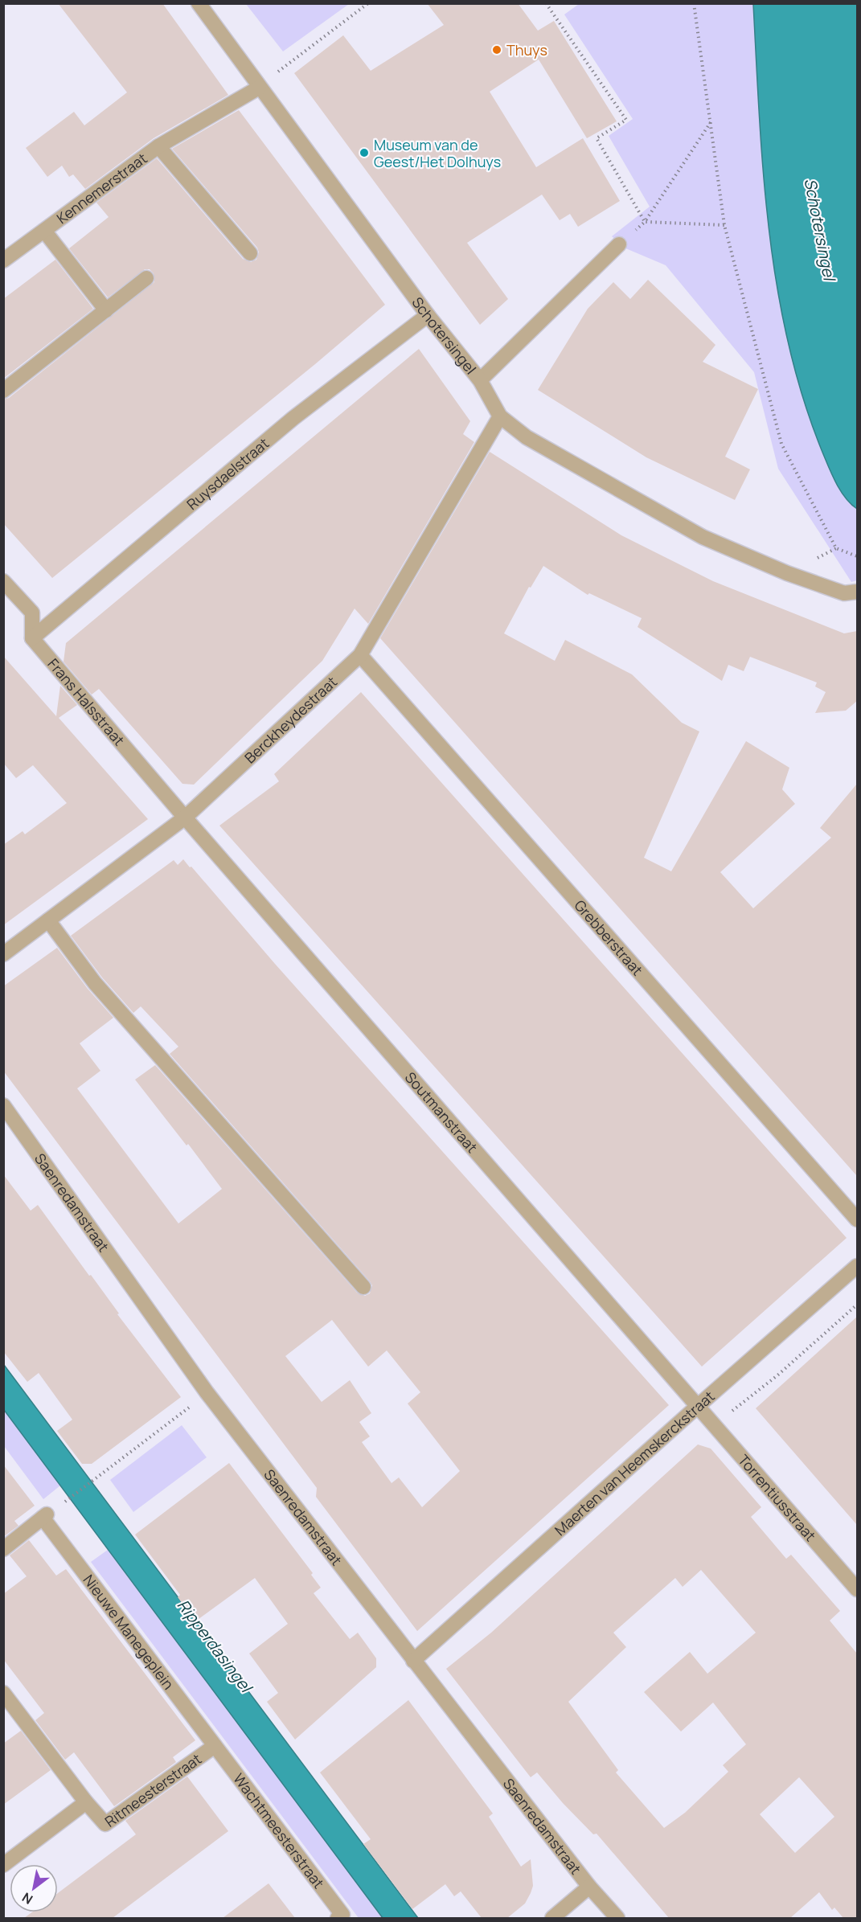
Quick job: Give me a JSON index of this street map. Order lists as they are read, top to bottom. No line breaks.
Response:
{"streets":{"street":["Kennemerstraat","Schotersingel","Ruysdaelstraat","Frans Halsstraat","Berckheydestraat","Grebberstraat","Soutmanstraat","Saenredamstraat","Maerten van Heemskerckstraat","Torrentiusstraat","Nieuwe Manegeplein","Ritmeesterstraat","Wachtmeesterstraat"]},"crossings":[["Kennemerstraat","Schotersingel"],["Schotersingel","Ruysdaelstraat"],["Schotersingel","Berckheydestraat"],["Ruysdaelstraat","Frans Halsstraat"],["Frans Halsstraat","Berckheydestraat"],["Frans Halsstraat","Soutmanstraat"],["Berckheydestraat","Grebberstraat"],["Berckheydestraat","Soutmanstraat"],["Soutmanstraat","Maerten van Heemskerckstraat"],["Soutmanstraat","Torrentiusstraat"],["Saenredamstraat","Maerten van Heemskerckstraat"],["Maerten van Heemskerckstraat","Torrentiusstraat"],["Nieuwe Manegeplein","Ritmeesterstraat"],["Nieuwe Manegeplein","Wachtmeesterstraat"],["Ritmeesterstraat","Wachtmeesterstraat"]],"water":["Schotersingel","Ripperdasingel"],"places":["Thuys","Museum van de Geest/Het Dolhuys"],"north":"bottom left"}
